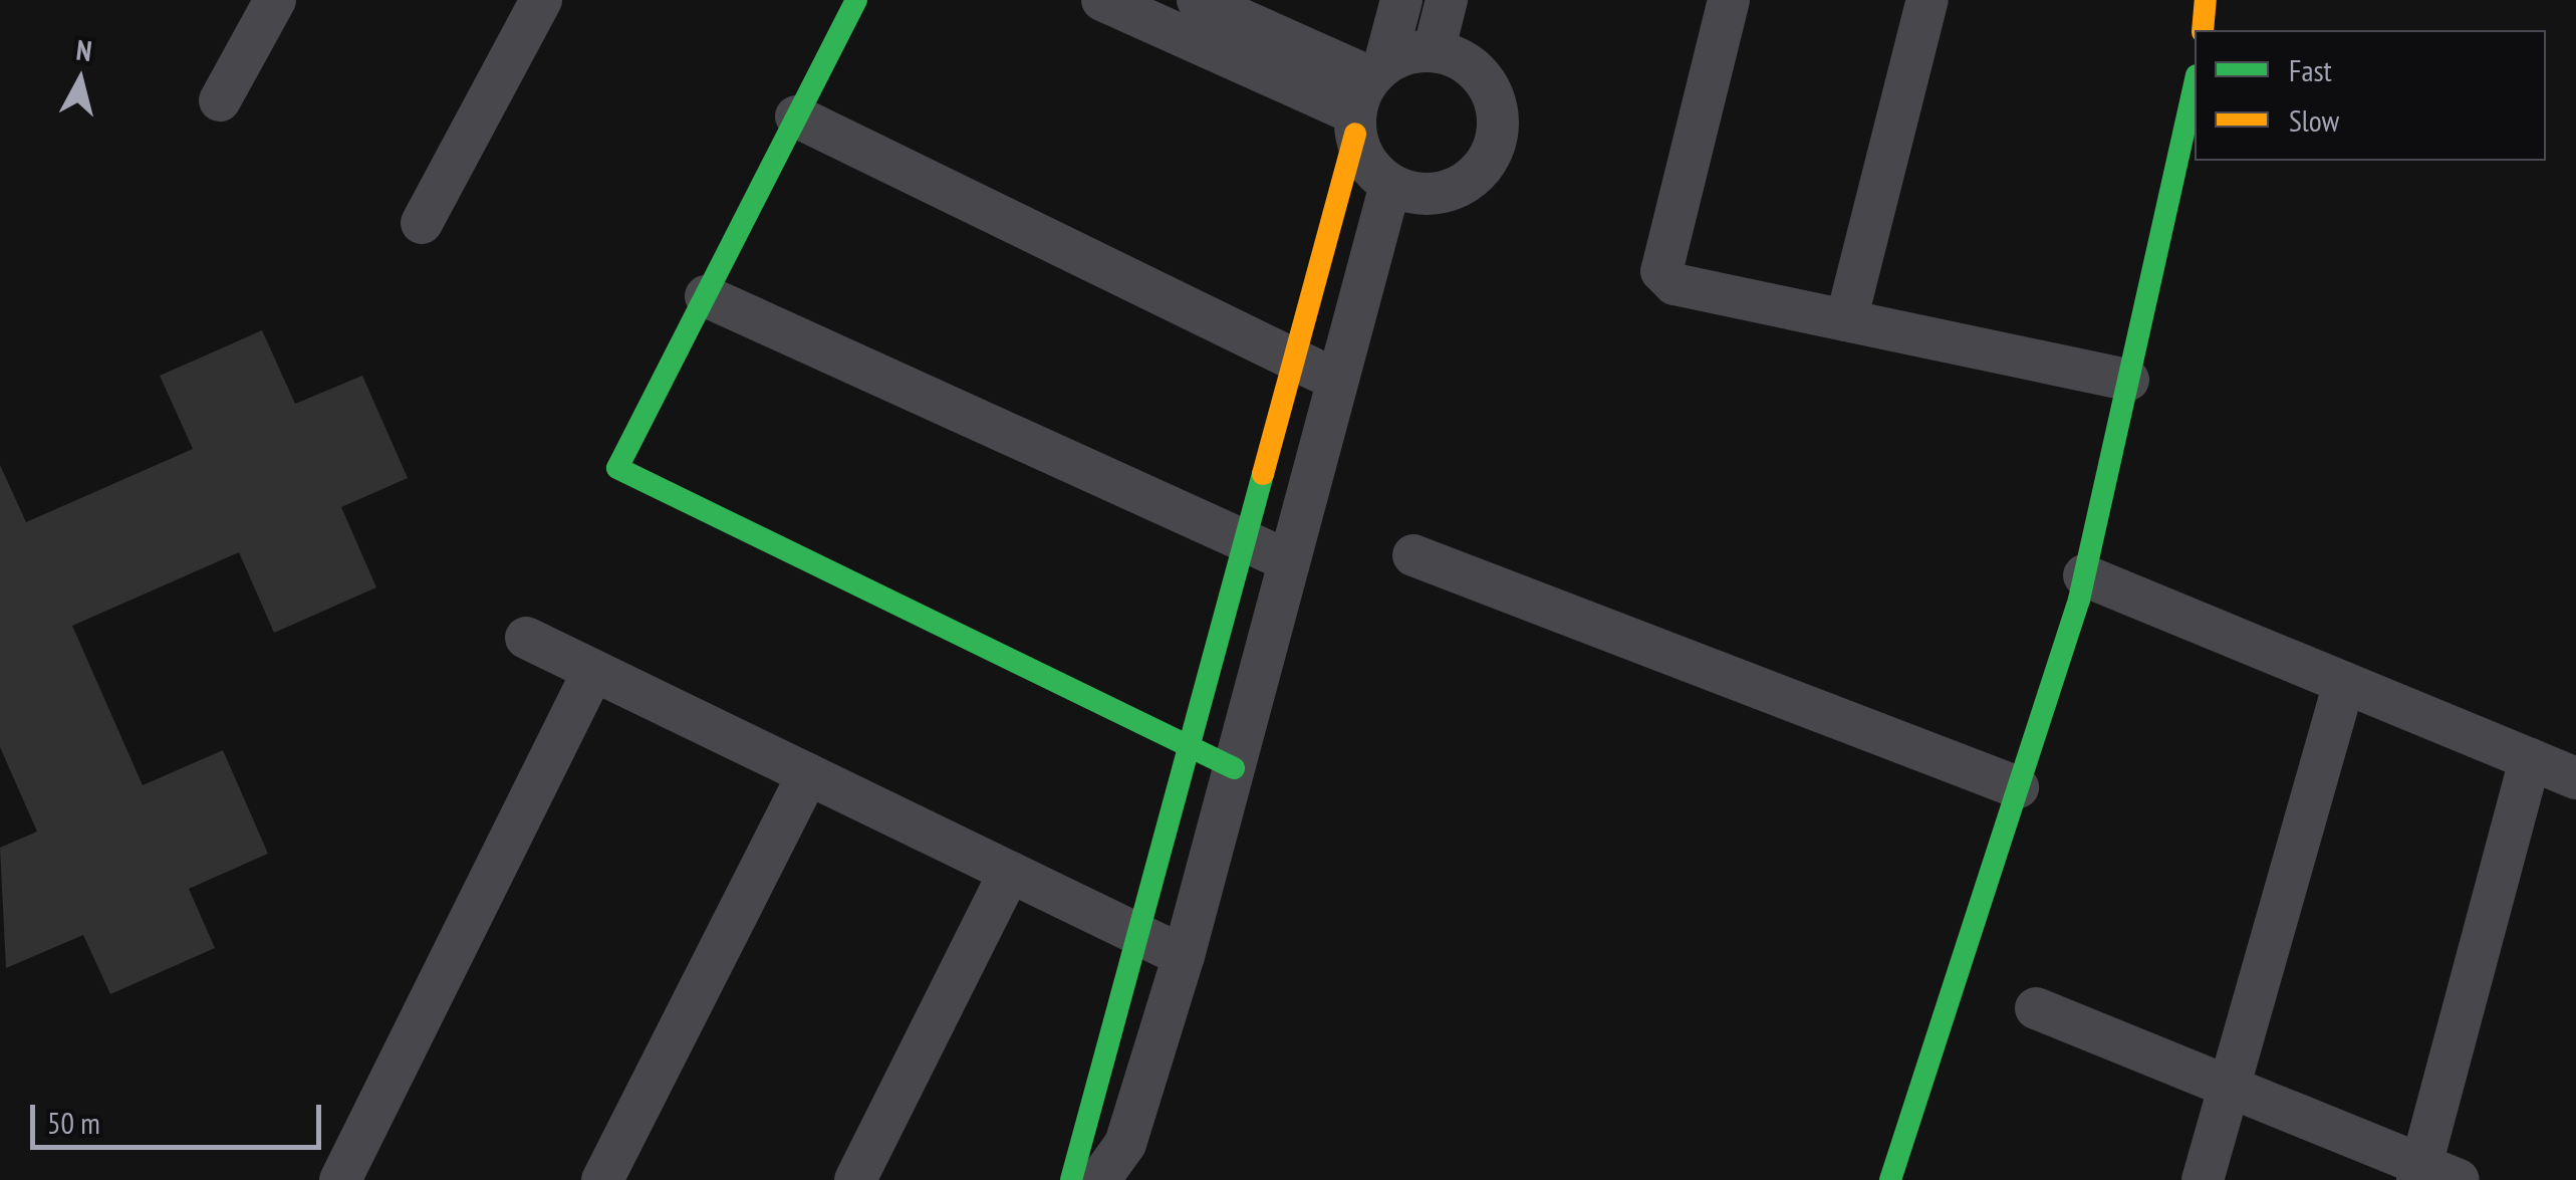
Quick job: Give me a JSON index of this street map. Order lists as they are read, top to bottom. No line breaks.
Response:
{"legend":["Fast","Slow"],"scale_bar":"50 m","north":"top"}
